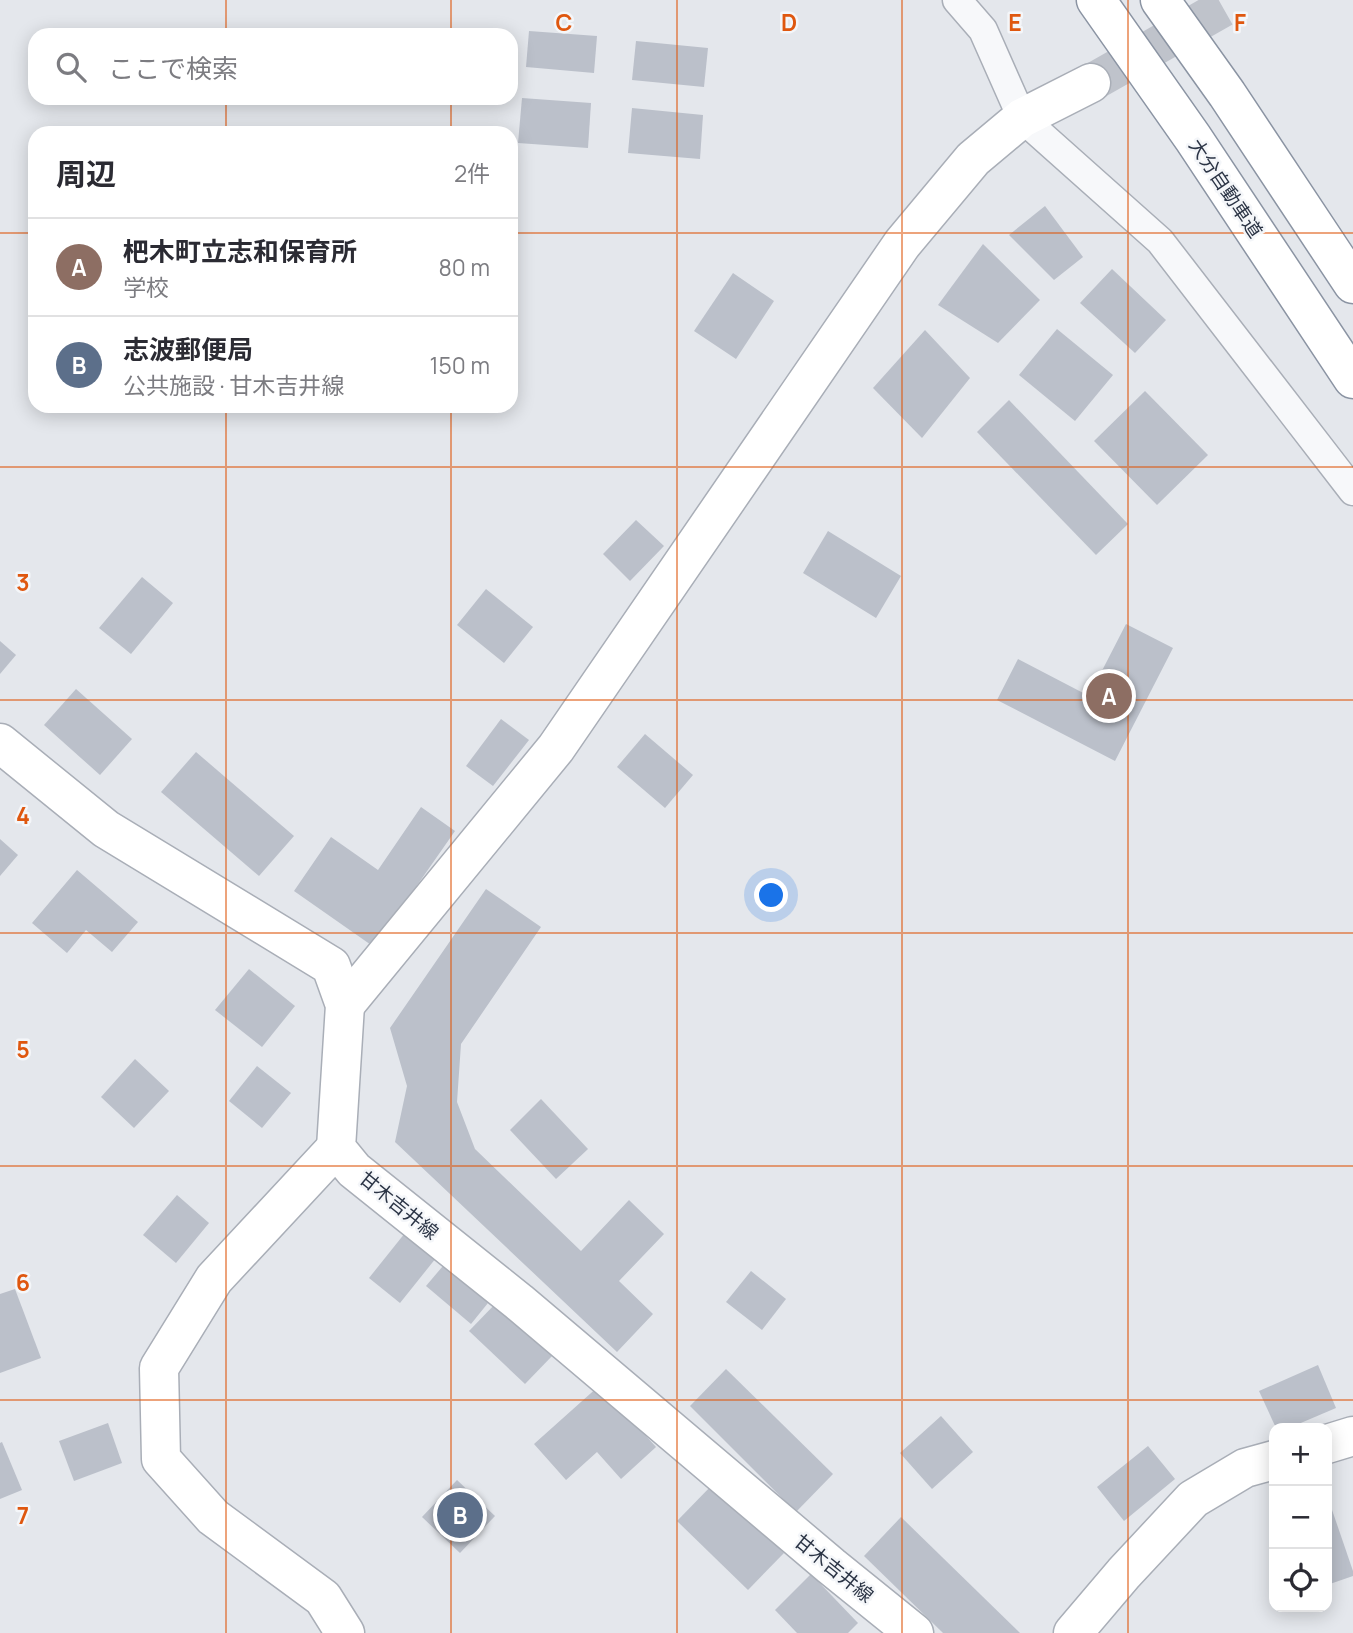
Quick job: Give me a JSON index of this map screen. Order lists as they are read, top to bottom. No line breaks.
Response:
{"streets":{"main road":["大分自動車道","甘木吉井線"]},"page":{"search":"ここで検索","heading":["周辺","2件"],"list":[{"mark":"A","name":"杷木町立志和保育所","note":"学校","value":"80 m"},{"mark":"B","name":"志波郵便局","note":"公共施設 · 甘木吉井線","value":"150 m"}],"pins":["A","B"],"map_buttons":["+","−"]},"grid":{"columns":["C","D","E","F"],"rows":["3","4","5","6","7"]}}
